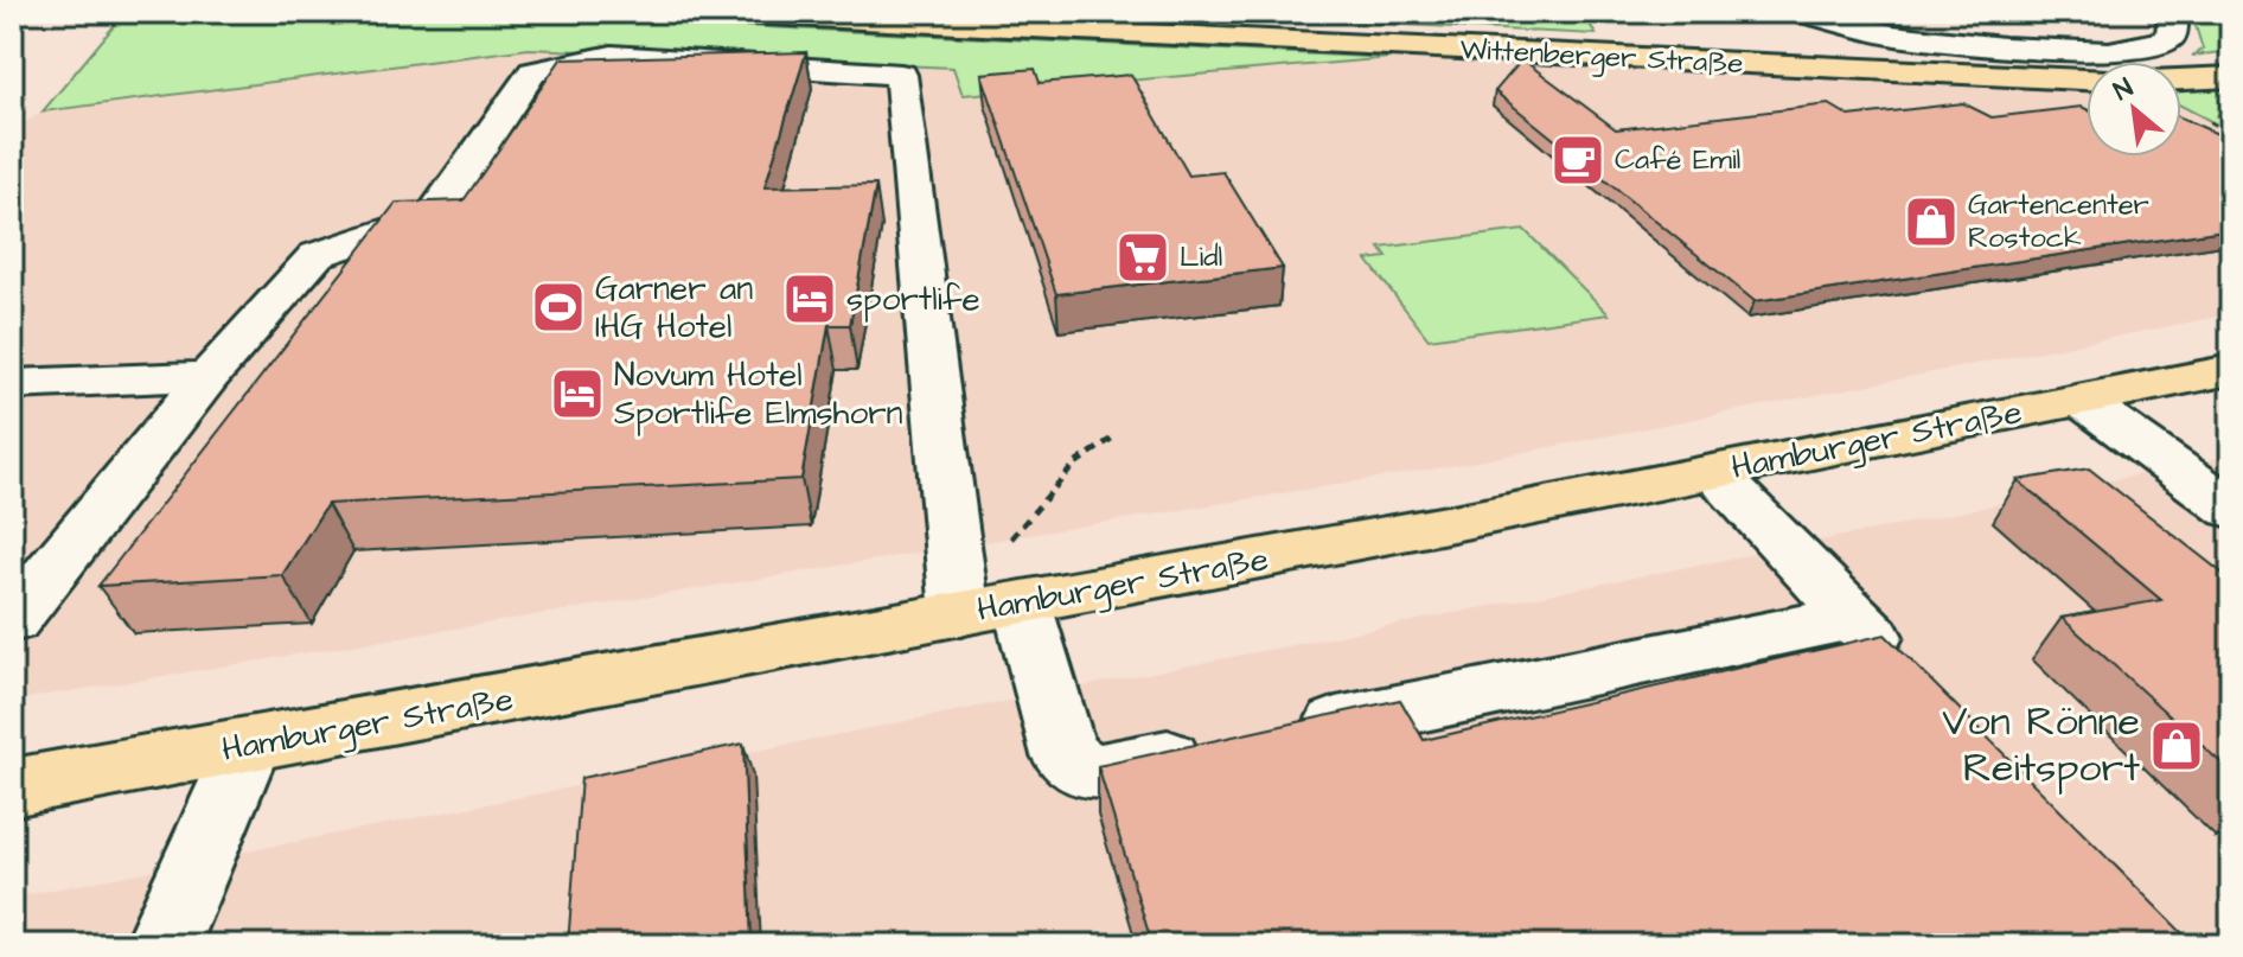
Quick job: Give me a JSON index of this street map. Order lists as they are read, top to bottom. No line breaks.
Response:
{"streets":{"main road":["Wittenberger Straße","Hamburger Straße"]},"places":{"cafe":["Café Emil"],"shop":["Gartencenter Rostock","Von Rönne Reitsport"],"supermarket":["Lidl"],"hotel":["sportlife","Novum Hotel Sportlife Elmshorn"],"sports":["Garner an IHG Hotel"]},"north":"top left"}
